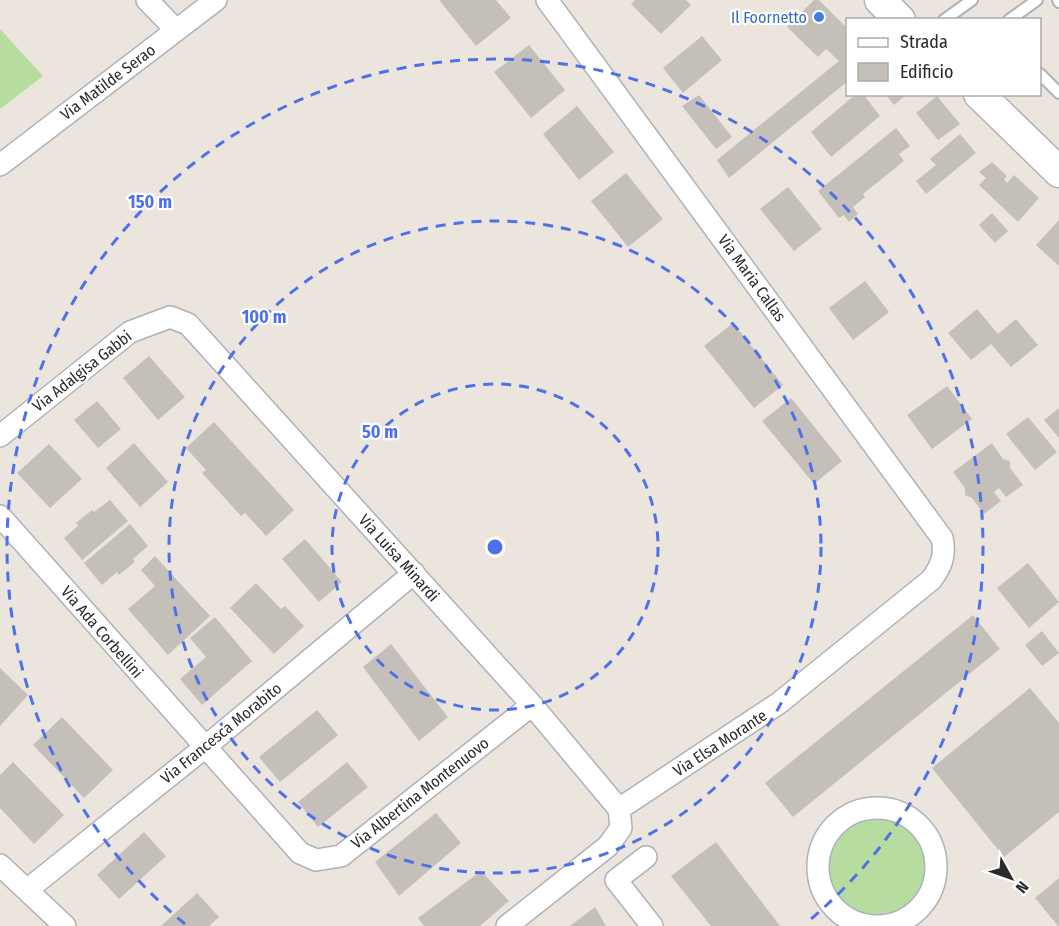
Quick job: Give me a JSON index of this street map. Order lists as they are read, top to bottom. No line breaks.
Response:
{"streets":{"street":["Via Matilde Serao","Via Maria Callas","Via Adalgisa Gabbi","Via Luisa Minardi","Via Ada Corbellini","Via Francesca Morabito","Via Elsa Morante","Via Albertina Montenuovo"]},"crossings":[["Via Maria Callas","Via Elsa Morante"],["Via Adalgisa Gabbi","Via Luisa Minardi"],["Via Luisa Minardi","Via Francesca Morabito"],["Via Luisa Minardi","Via Elsa Morante"],["Via Luisa Minardi","Via Albertina Montenuovo"],["Via Ada Corbellini","Via Francesca Morabito"],["Via Ada Corbellini","Via Albertina Montenuovo"],["Via Francesca Morabito","Via Albertina Montenuovo"]],"places":["Il Foornetto"],"legend":["Strada","Edificio"],"north":"bottom right","rings":["150 m","100 m","50 m"]}
